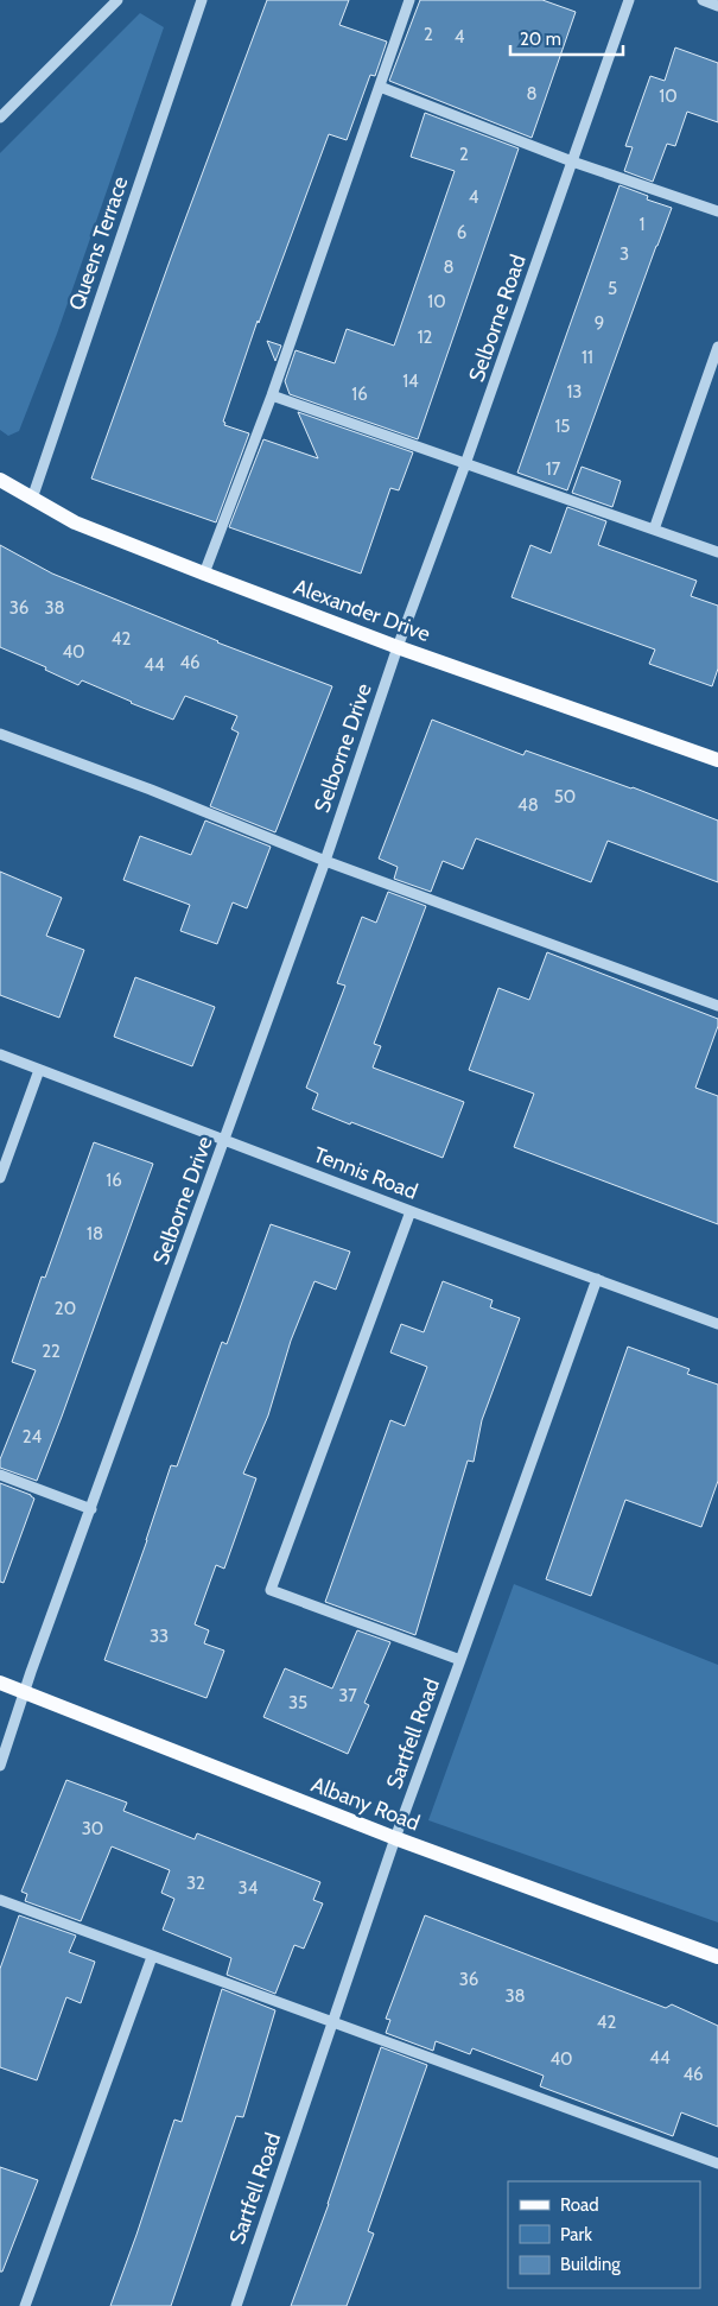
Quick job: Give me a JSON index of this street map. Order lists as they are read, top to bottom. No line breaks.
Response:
{"streets":{"main road":["Alexander Drive","Albany Road"],"street":["Queens Terrace","Selborne Road","Selborne Drive","Tennis Road","Sartfell Road"]},"crossings":[["Queens Terrace","Alexander Drive"],["Selborne Road","Alexander Drive"],["Selborne Road","Selborne Drive"],["Alexander Drive","Selborne Drive"],["Selborne Drive","Tennis Road"],["Selborne Drive","Albany Road"],["Tennis Road","Sartfell Road"],["Sartfell Road","Albany Road"]],"house_numbers":["2","4","8","10","2","4","1","6","3","8","5","10","9","12","11","14","13","16","15","17","36","38","42","40","46","44","50","48","16","18","20","22","24","33","37","35","30","32","34","36","38","42","44","40","46"],"legend":["Road","Park","Building"],"scale_bar":"20 m"}
